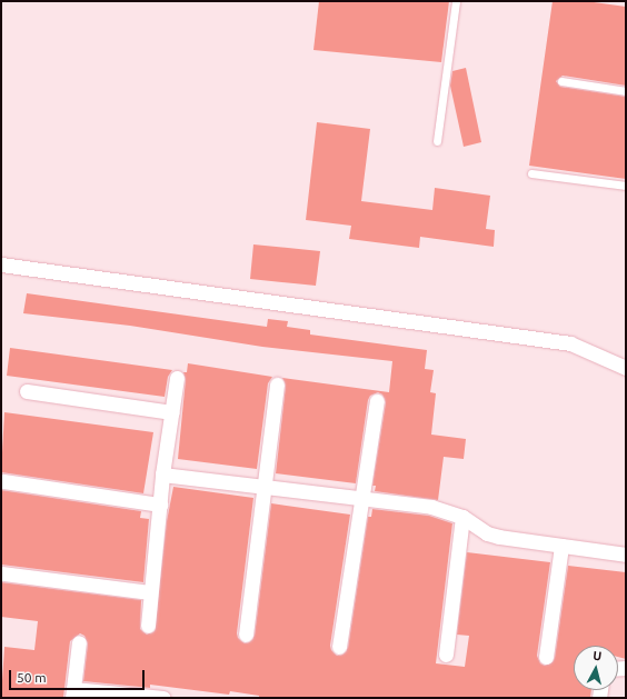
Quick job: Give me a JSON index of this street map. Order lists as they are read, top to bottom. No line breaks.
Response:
{"scale_bar":"50 m","north":"top"}
